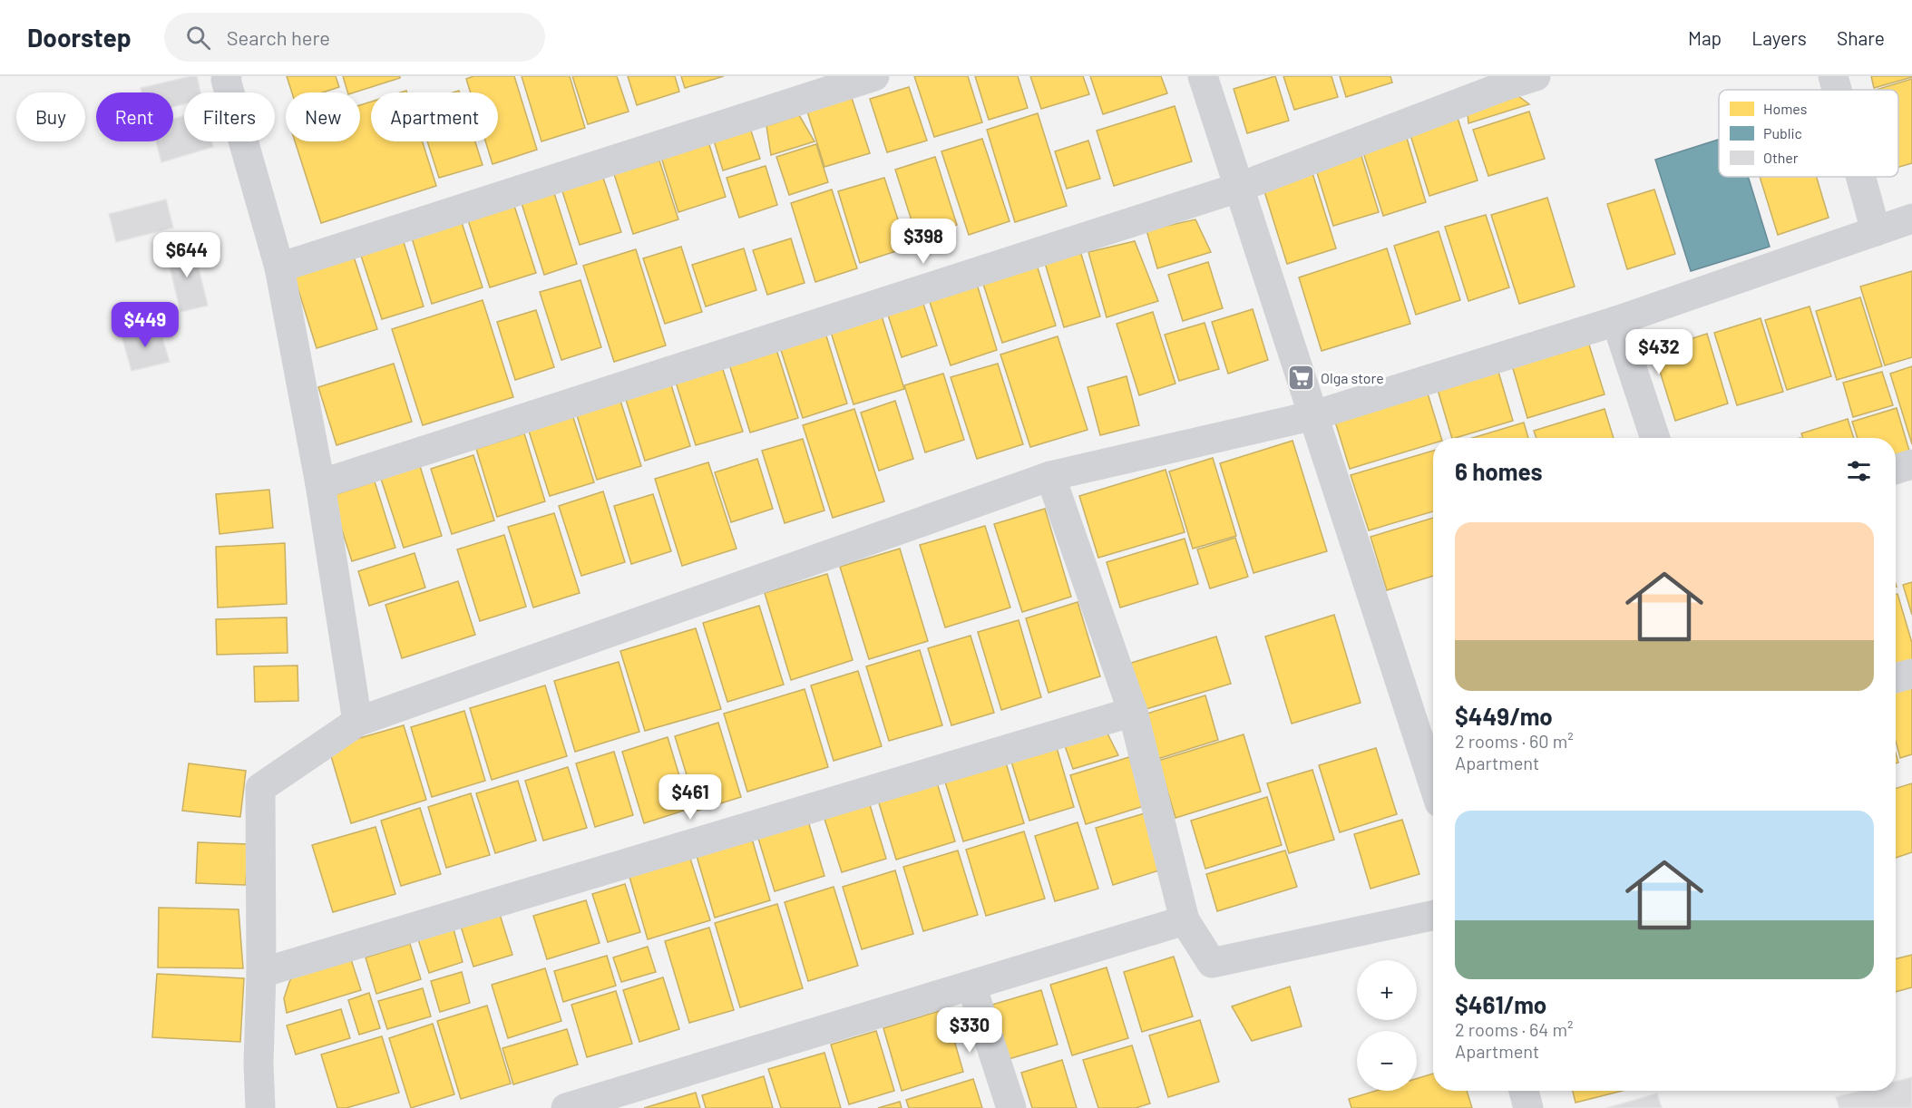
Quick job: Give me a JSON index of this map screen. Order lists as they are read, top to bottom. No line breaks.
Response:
{"places":{"supermarket":["Olga store"]},"legend":["Homes","Public","Other"],"page":{"header":"Doorstep","search":"Search here","nav":["Map","Layers","Share"],"chip":["Buy","Rent","Filters","New","Apartment"],"price":["$398","$644","$449","$432","$461","$330"],"heading":"6 homes","list":[{"name":"$449/mo","note":"2 rooms · 60 m² · Apartment"},{"name":"$461/mo","note":"2 rooms · 64 m² · Apartment"}],"map_buttons":["+","−"]}}
